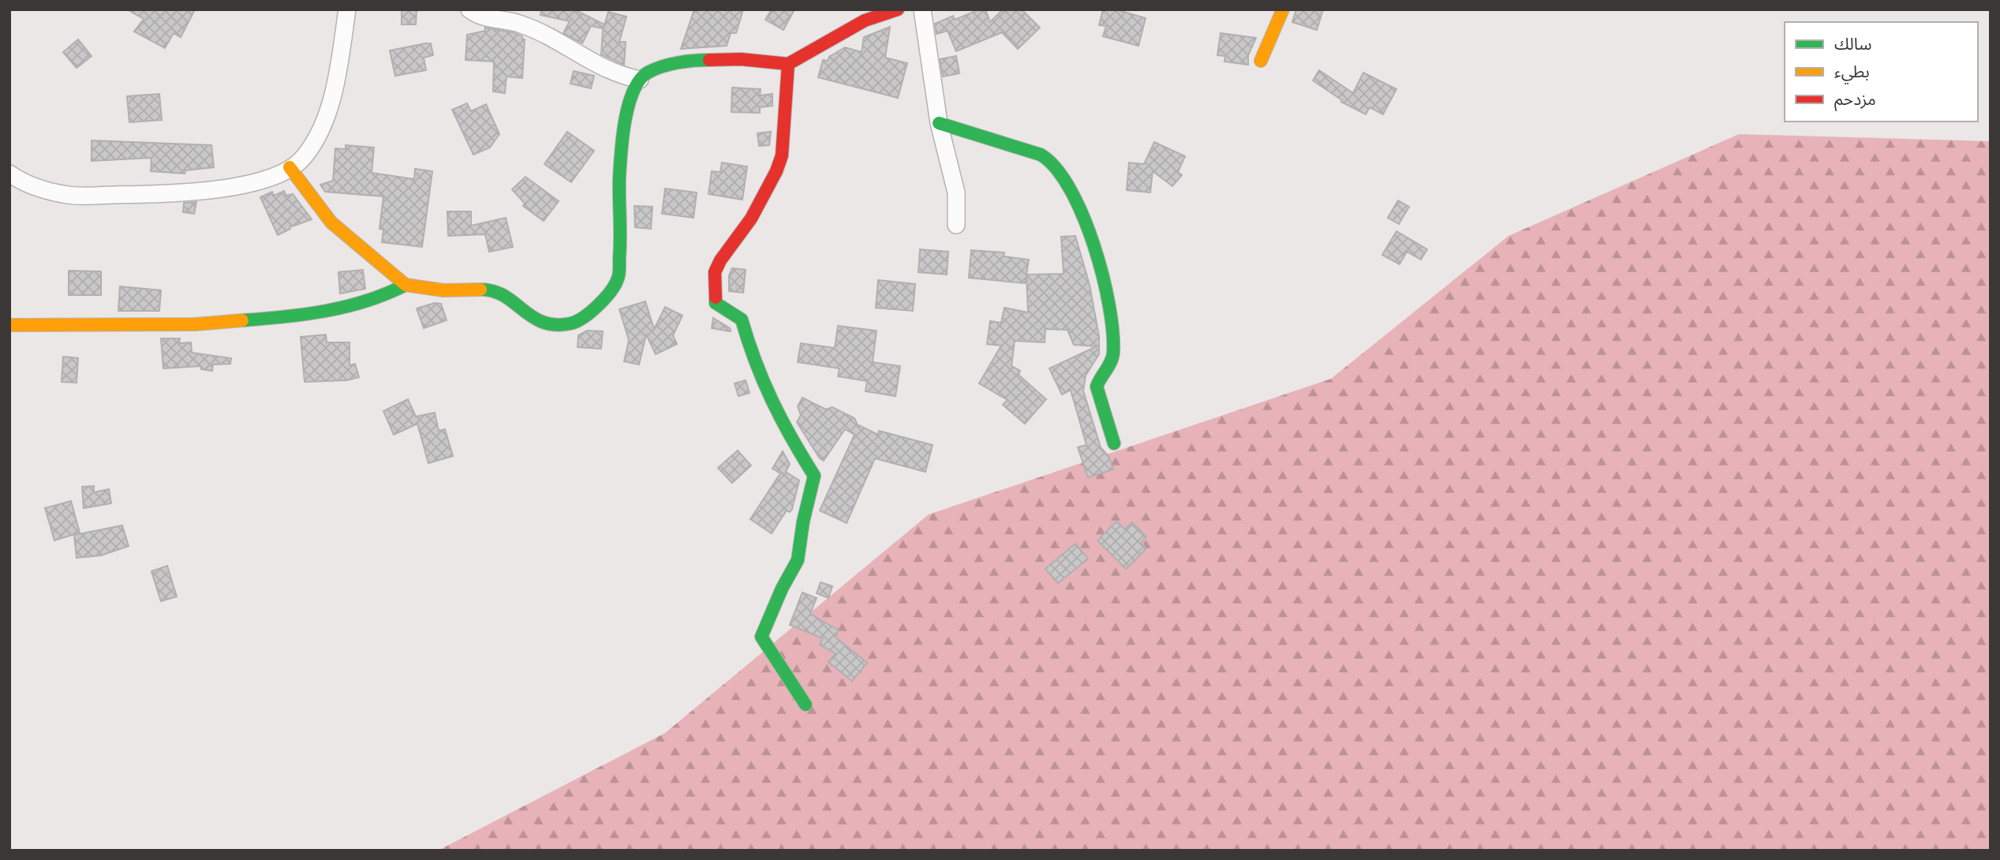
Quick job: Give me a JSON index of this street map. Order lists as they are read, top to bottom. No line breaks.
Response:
{"legend":["سالك","بطيء","مزدحم"]}
